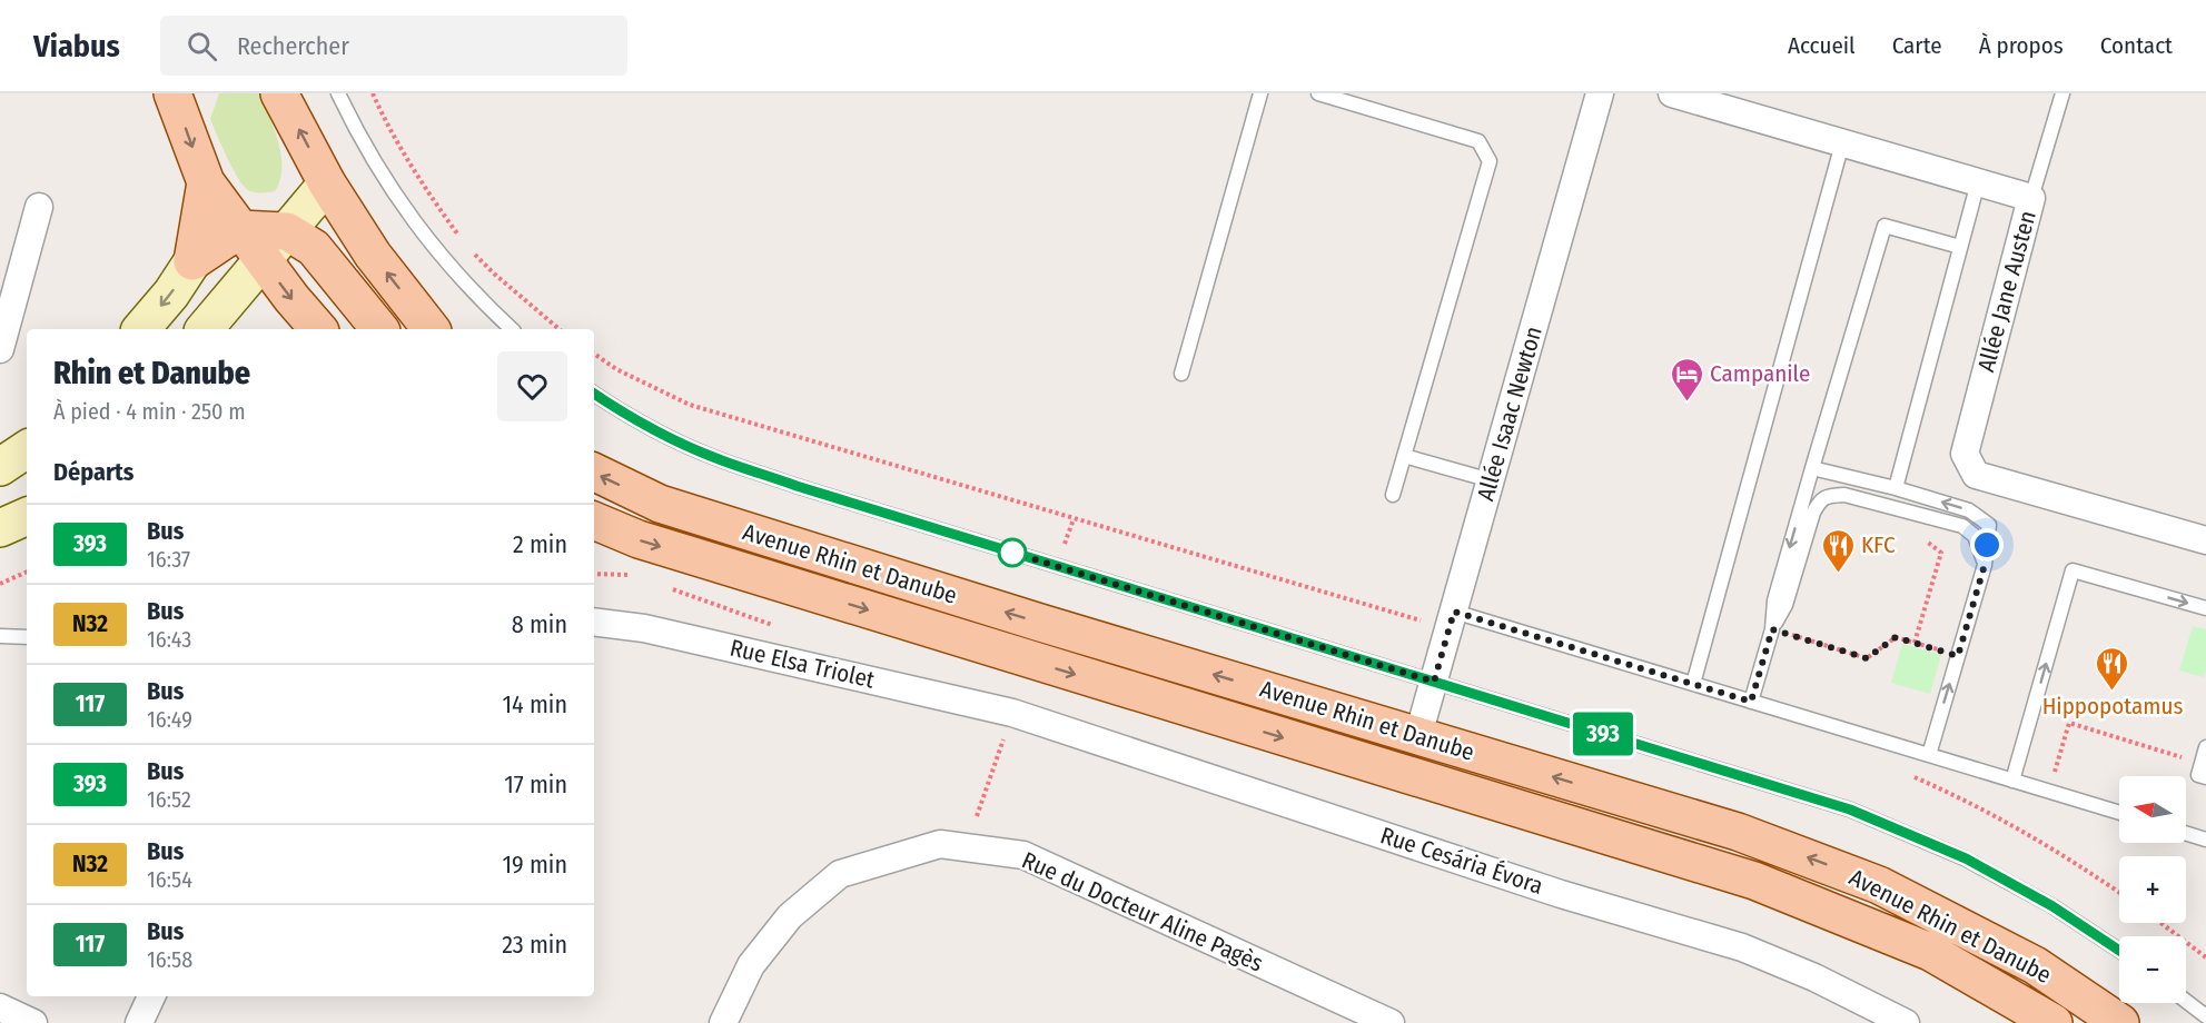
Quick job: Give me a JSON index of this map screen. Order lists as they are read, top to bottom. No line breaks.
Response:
{"streets":{"main road":["Avenue Rhin et Danube"],"street":["Allée Jane Austen","Allée Isaac Newton","Rue Elsa Triolet","Rue Cesária Évora","Rue du Docteur Aline Pagès"]},"crossings":[["Allée Isaac Newton","Avenue Rhin et Danube"],["Rue Elsa Triolet","Rue Cesária Évora"]],"places":{"hotel":["Campanile"],"restaurant":["KFC","Hippopotamus"]},"lines":["bus line 393"],"north":"left","page":{"header":"Viabus","search":"Rechercher","nav":["Accueil","Carte","À propos","Contact"],"on_map":"393","heading":[["Rhin et Danube","À pied · 4 min · 250 m"],"Départs"],"list":[{"mark":"393","name":"Bus","note":"16:37","value":"2 min"},{"mark":"N32","name":"Bus","note":"16:43","value":"8 min"},{"mark":"117","name":"Bus","note":"16:49","value":"14 min"},{"mark":"393","name":"Bus","note":"16:52","value":"17 min"},{"mark":"N32","name":"Bus","note":"16:54","value":"19 min"},{"mark":"117","name":"Bus","note":"16:58","value":"23 min"}],"map_buttons":["+","−"]}}
